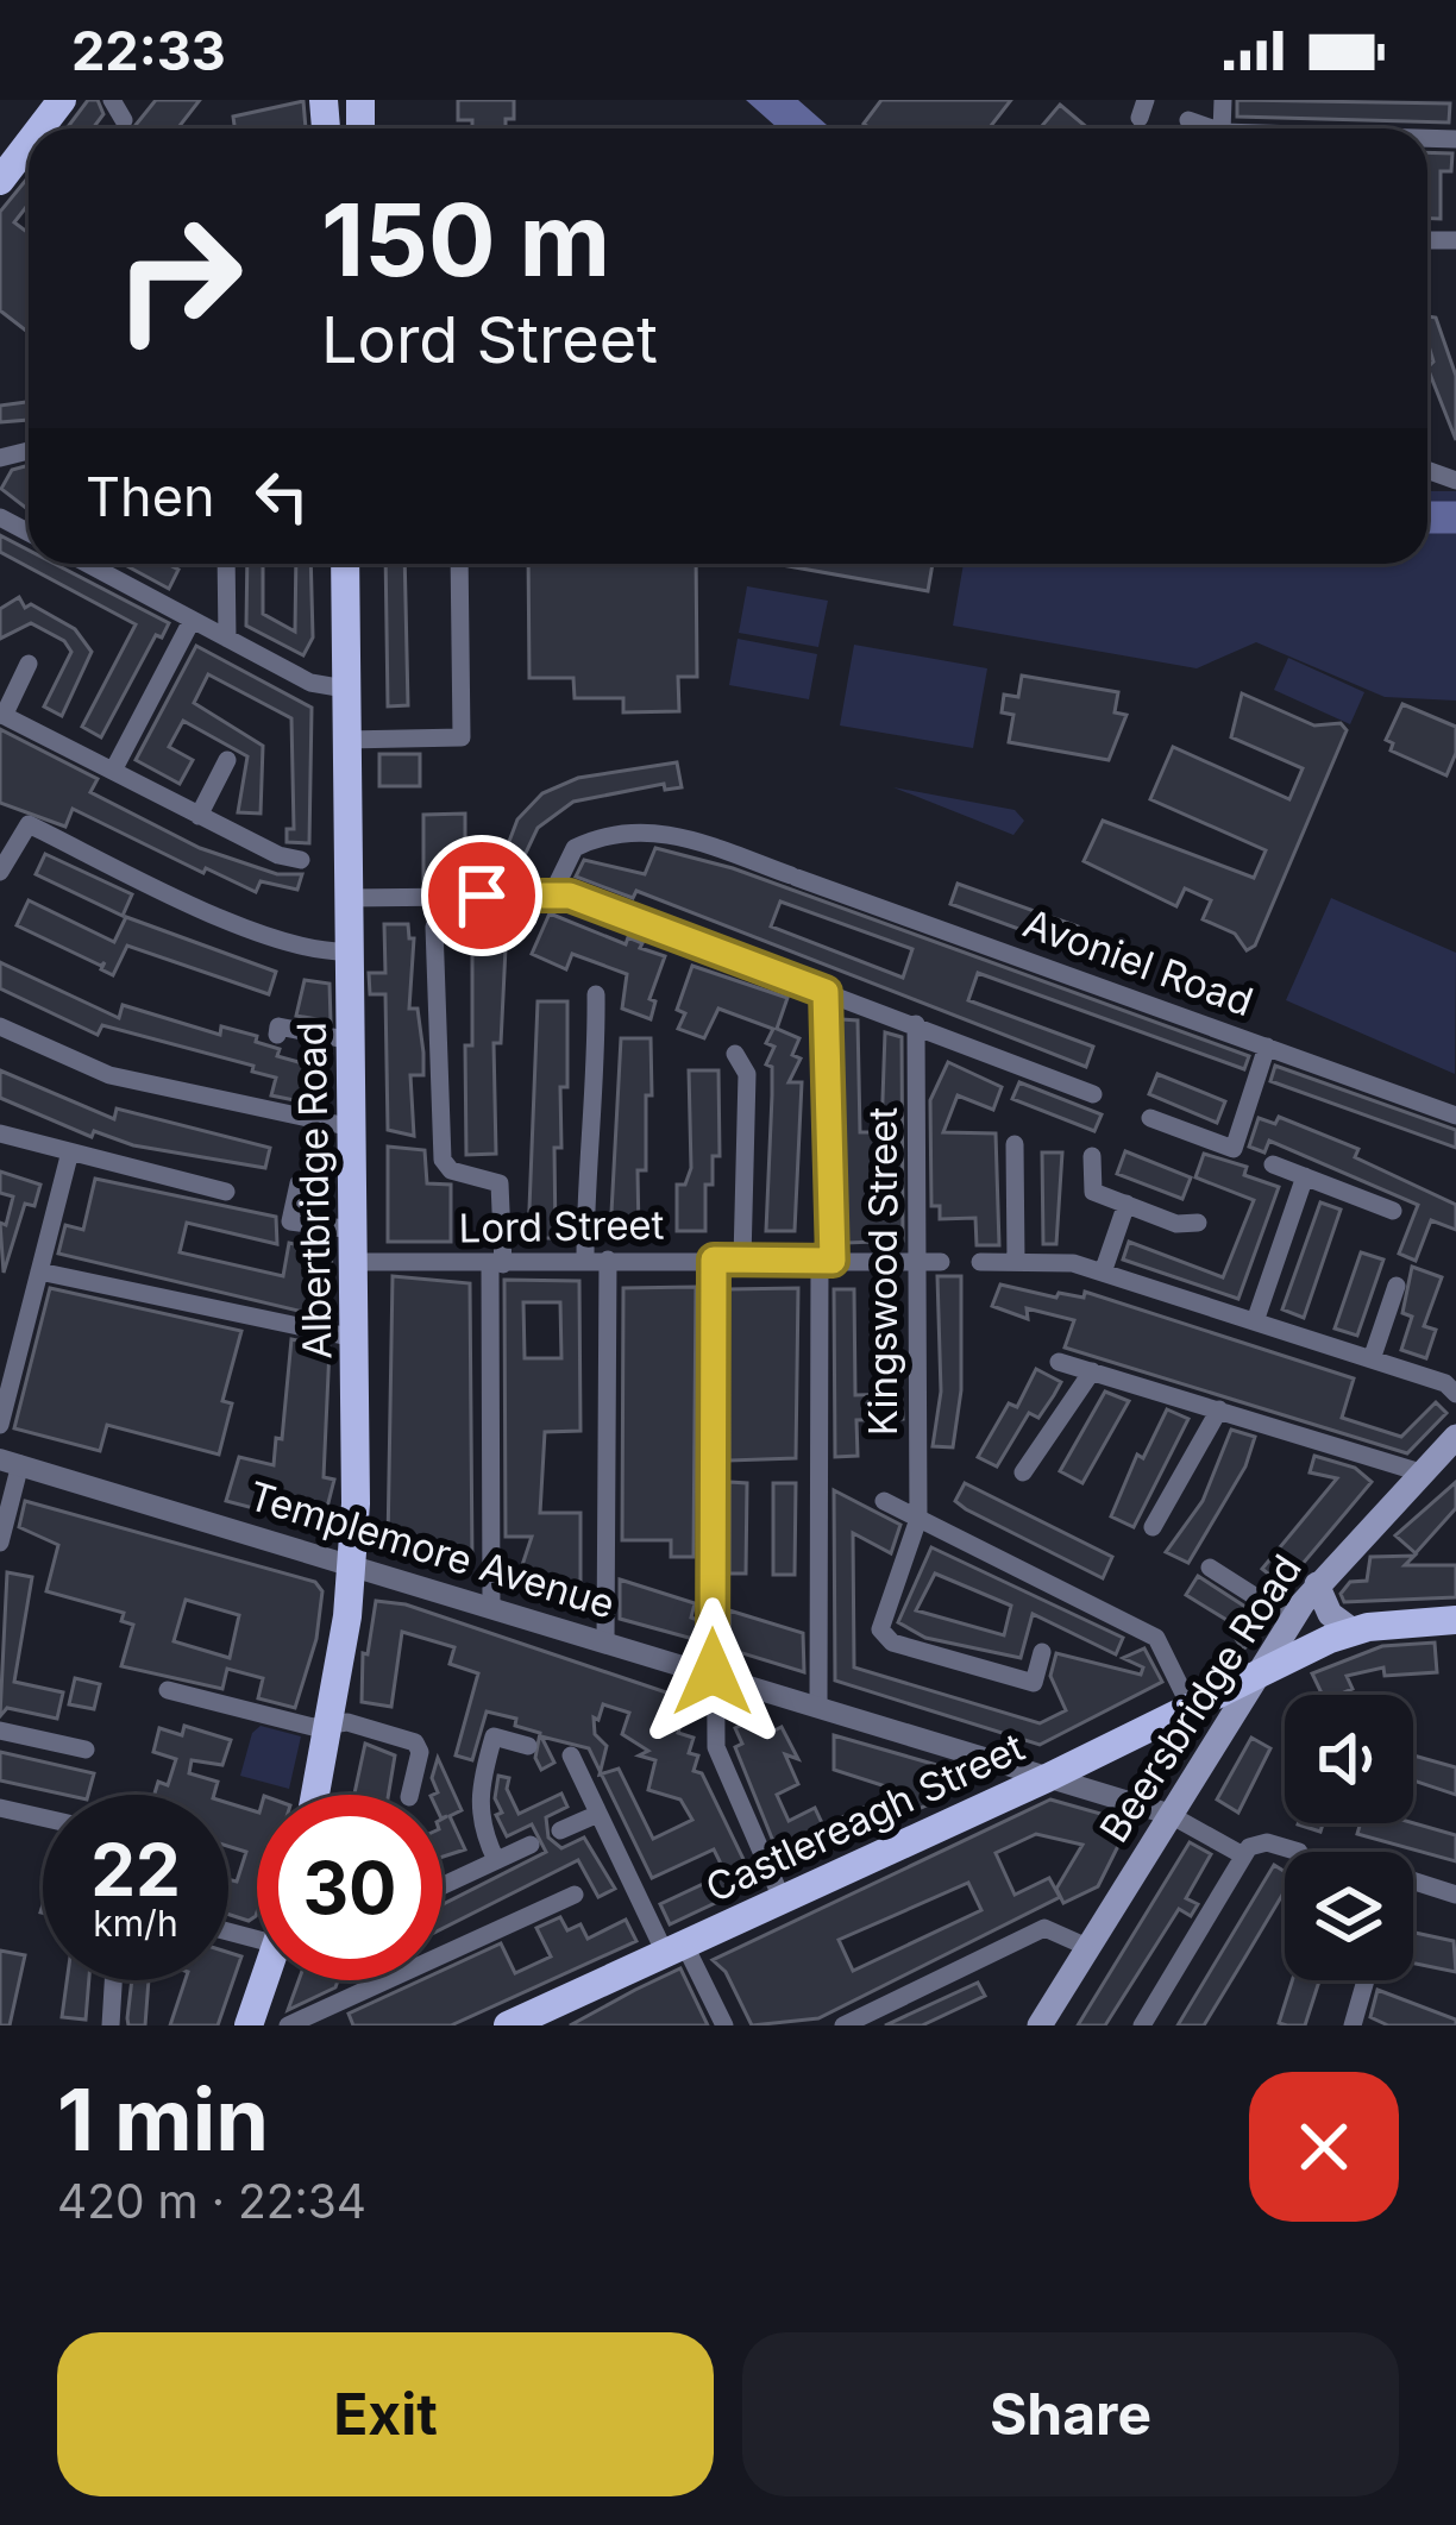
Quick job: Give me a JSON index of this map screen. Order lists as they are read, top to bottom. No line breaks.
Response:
{"streets":{"main road":["Albertbridge Road","Beersbridge Road","Castlereagh Street"],"street":["Avoniel Road","Lord Street","Kingswood Street","Templemore Avenue"]},"crossings":[["Albertbridge Road","Lord Street"],["Albertbridge Road","Templemore Avenue"],["Lord Street","Kingswood Street"],["Templemore Avenue","Beersbridge Road"],["Templemore Avenue","Castlereagh Street"],["Beersbridge Road","Castlereagh Street"]],"page":{"status":"22:33","turn":["150 m","Lord Street"],"then":"Then","speed":"22 km/h","limit":"30","heading":["1 min","420 m · 22:34"],"buttons":["Exit","Share"]}}
